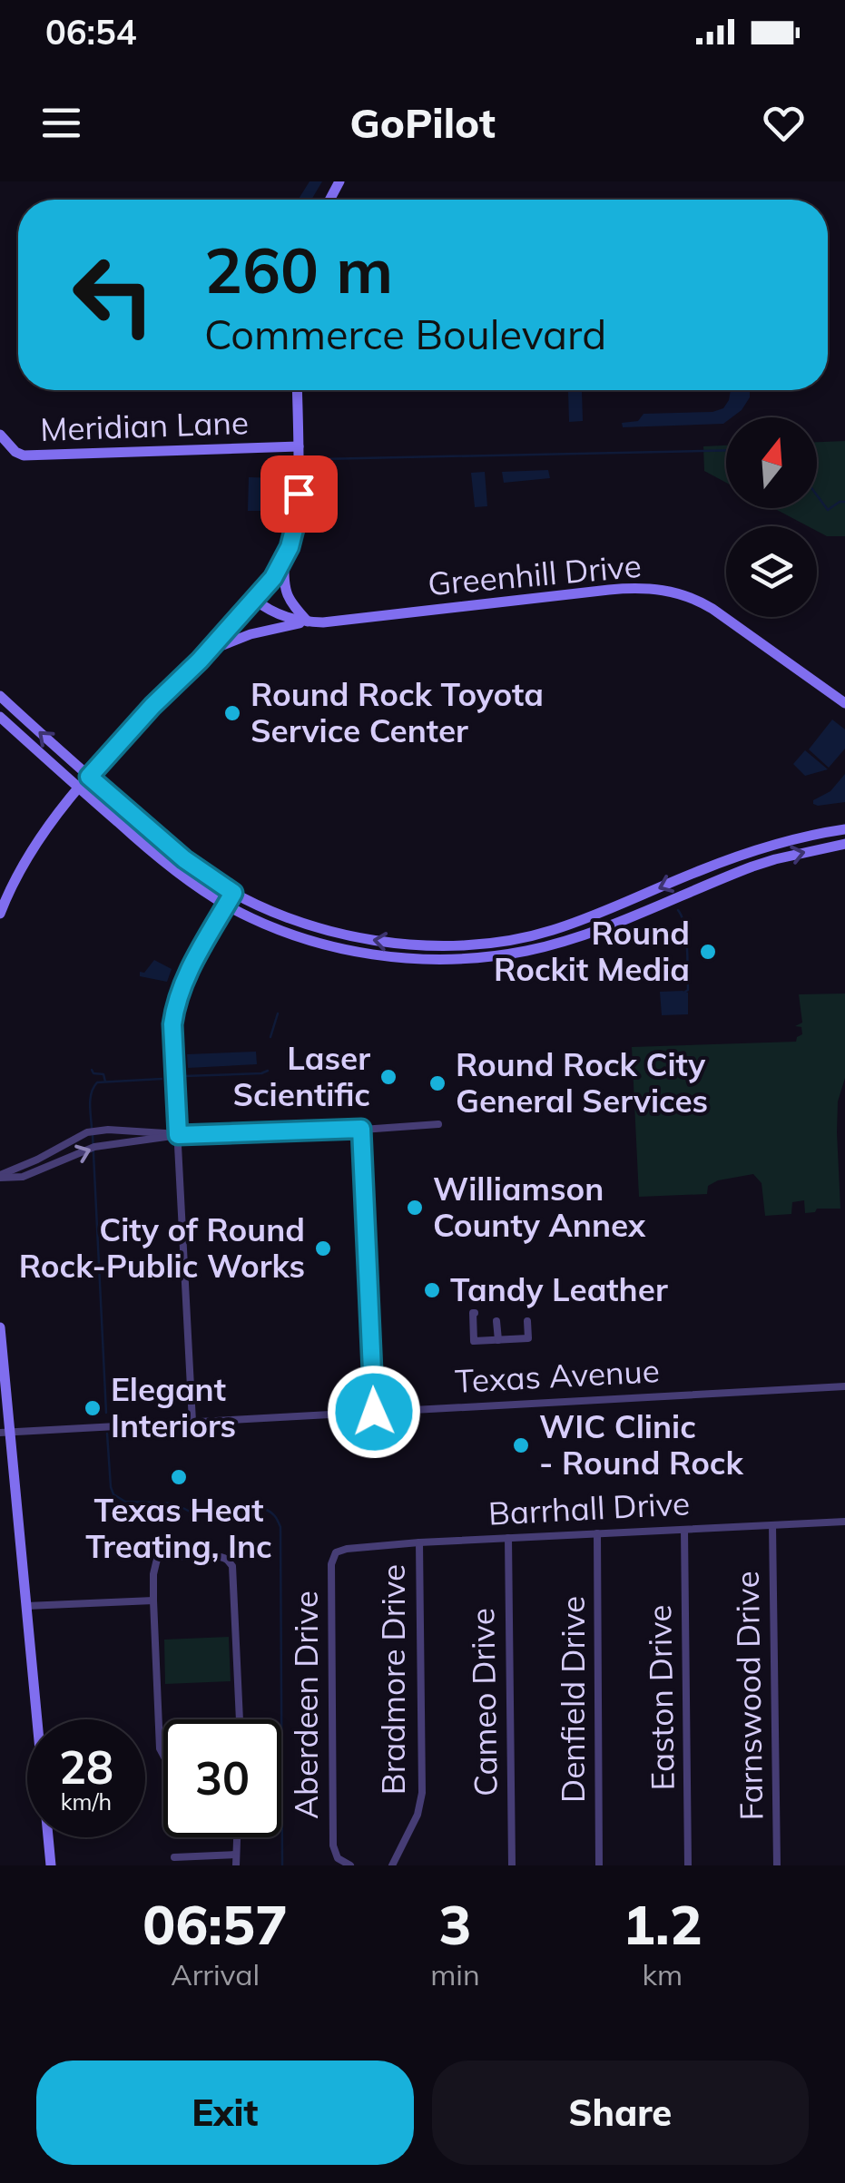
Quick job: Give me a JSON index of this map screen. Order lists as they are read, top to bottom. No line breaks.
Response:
{"streets":{"main road":["Meridian Lane","Greenhill Drive"],"street":["Texas Avenue","Barrhall Drive","Bradmore Drive","Farnswood Drive","Easton Drive","Denfield Drive","Cameo Drive","Aberdeen Drive"]},"crossings":[["Barrhall Drive","Bradmore Drive"],["Barrhall Drive","Farnswood Drive"],["Barrhall Drive","Easton Drive"],["Barrhall Drive","Denfield Drive"],["Barrhall Drive","Cameo Drive"],["Barrhall Drive","Aberdeen Drive"]],"places":["Round Rock Toyota Service Center","Round Rockit Media","Laser Scientific","Round Rock City General Services","Williamson County Annex","City of Round Rock-Public Works","Tandy Leather","Elegant Interiors","WIC Clinic - Round Rock","Texas Heat Treating, Inc"],"north":"top","page":{"status":"06:54","header":"GoPilot","turn":["260 m","Commerce Boulevard"],"speed":"28 km/h","limit":"30","eta":["06:57","Arrival","3","min","1.2","km"],"buttons":["Exit","Share"]}}
